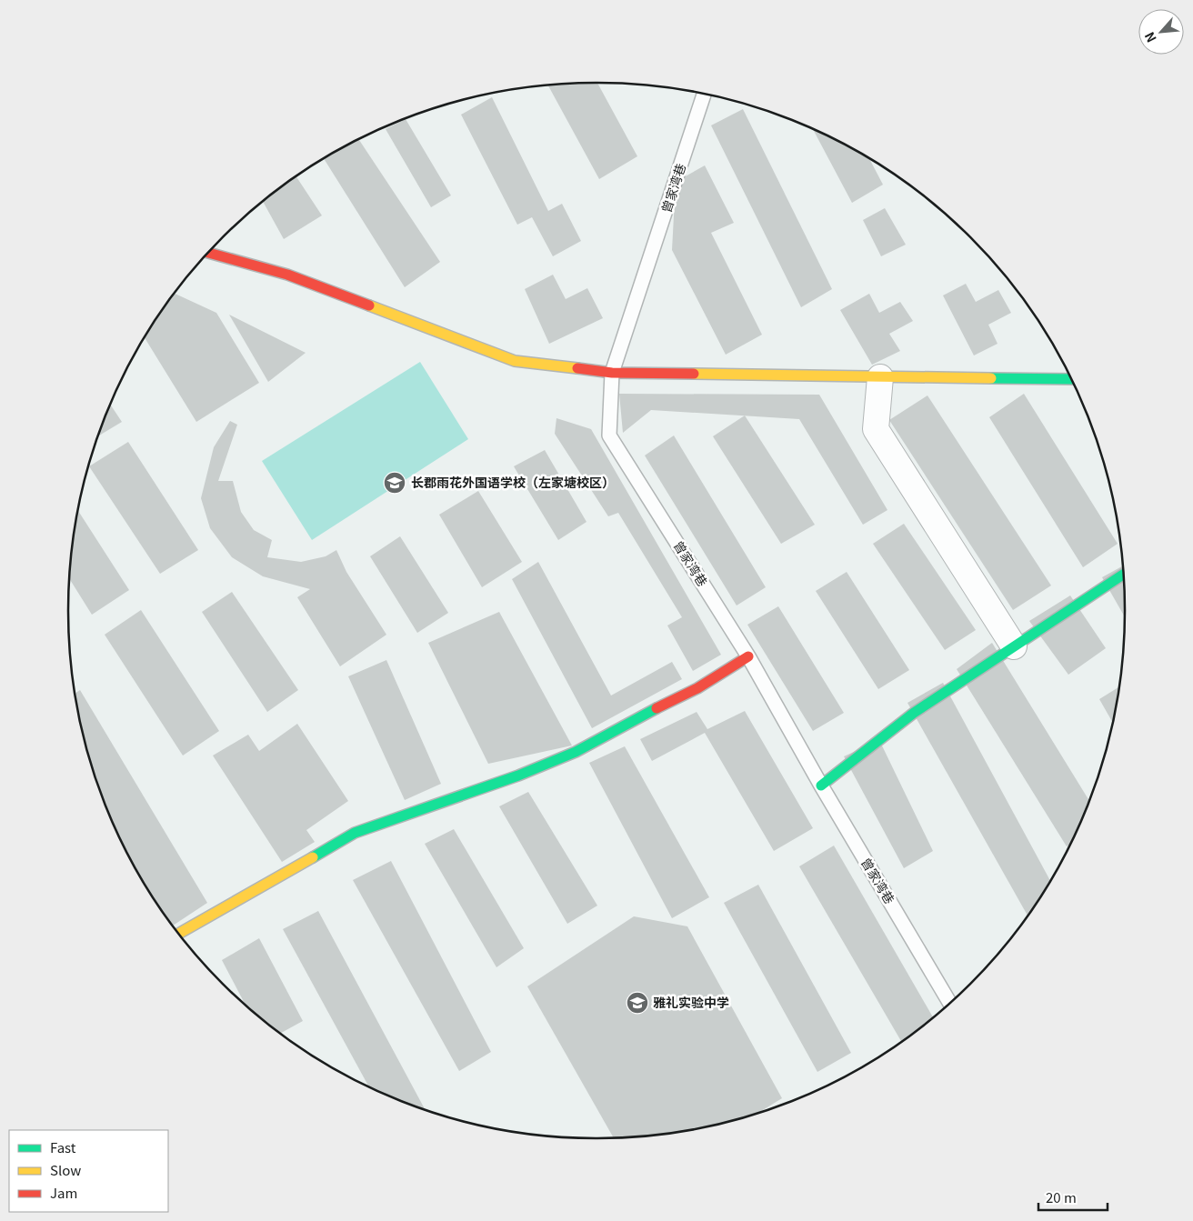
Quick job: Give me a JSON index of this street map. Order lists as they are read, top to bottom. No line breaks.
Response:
{"streets":{"lane":["曾家湾巷"]},"places":{"school or university":["长郡雨花外国语学校（左家塘校区）","雅礼实验中学"]},"legend":["Fast","Slow","Jam"],"scale_bar":"20 m","north":"bottom left"}
